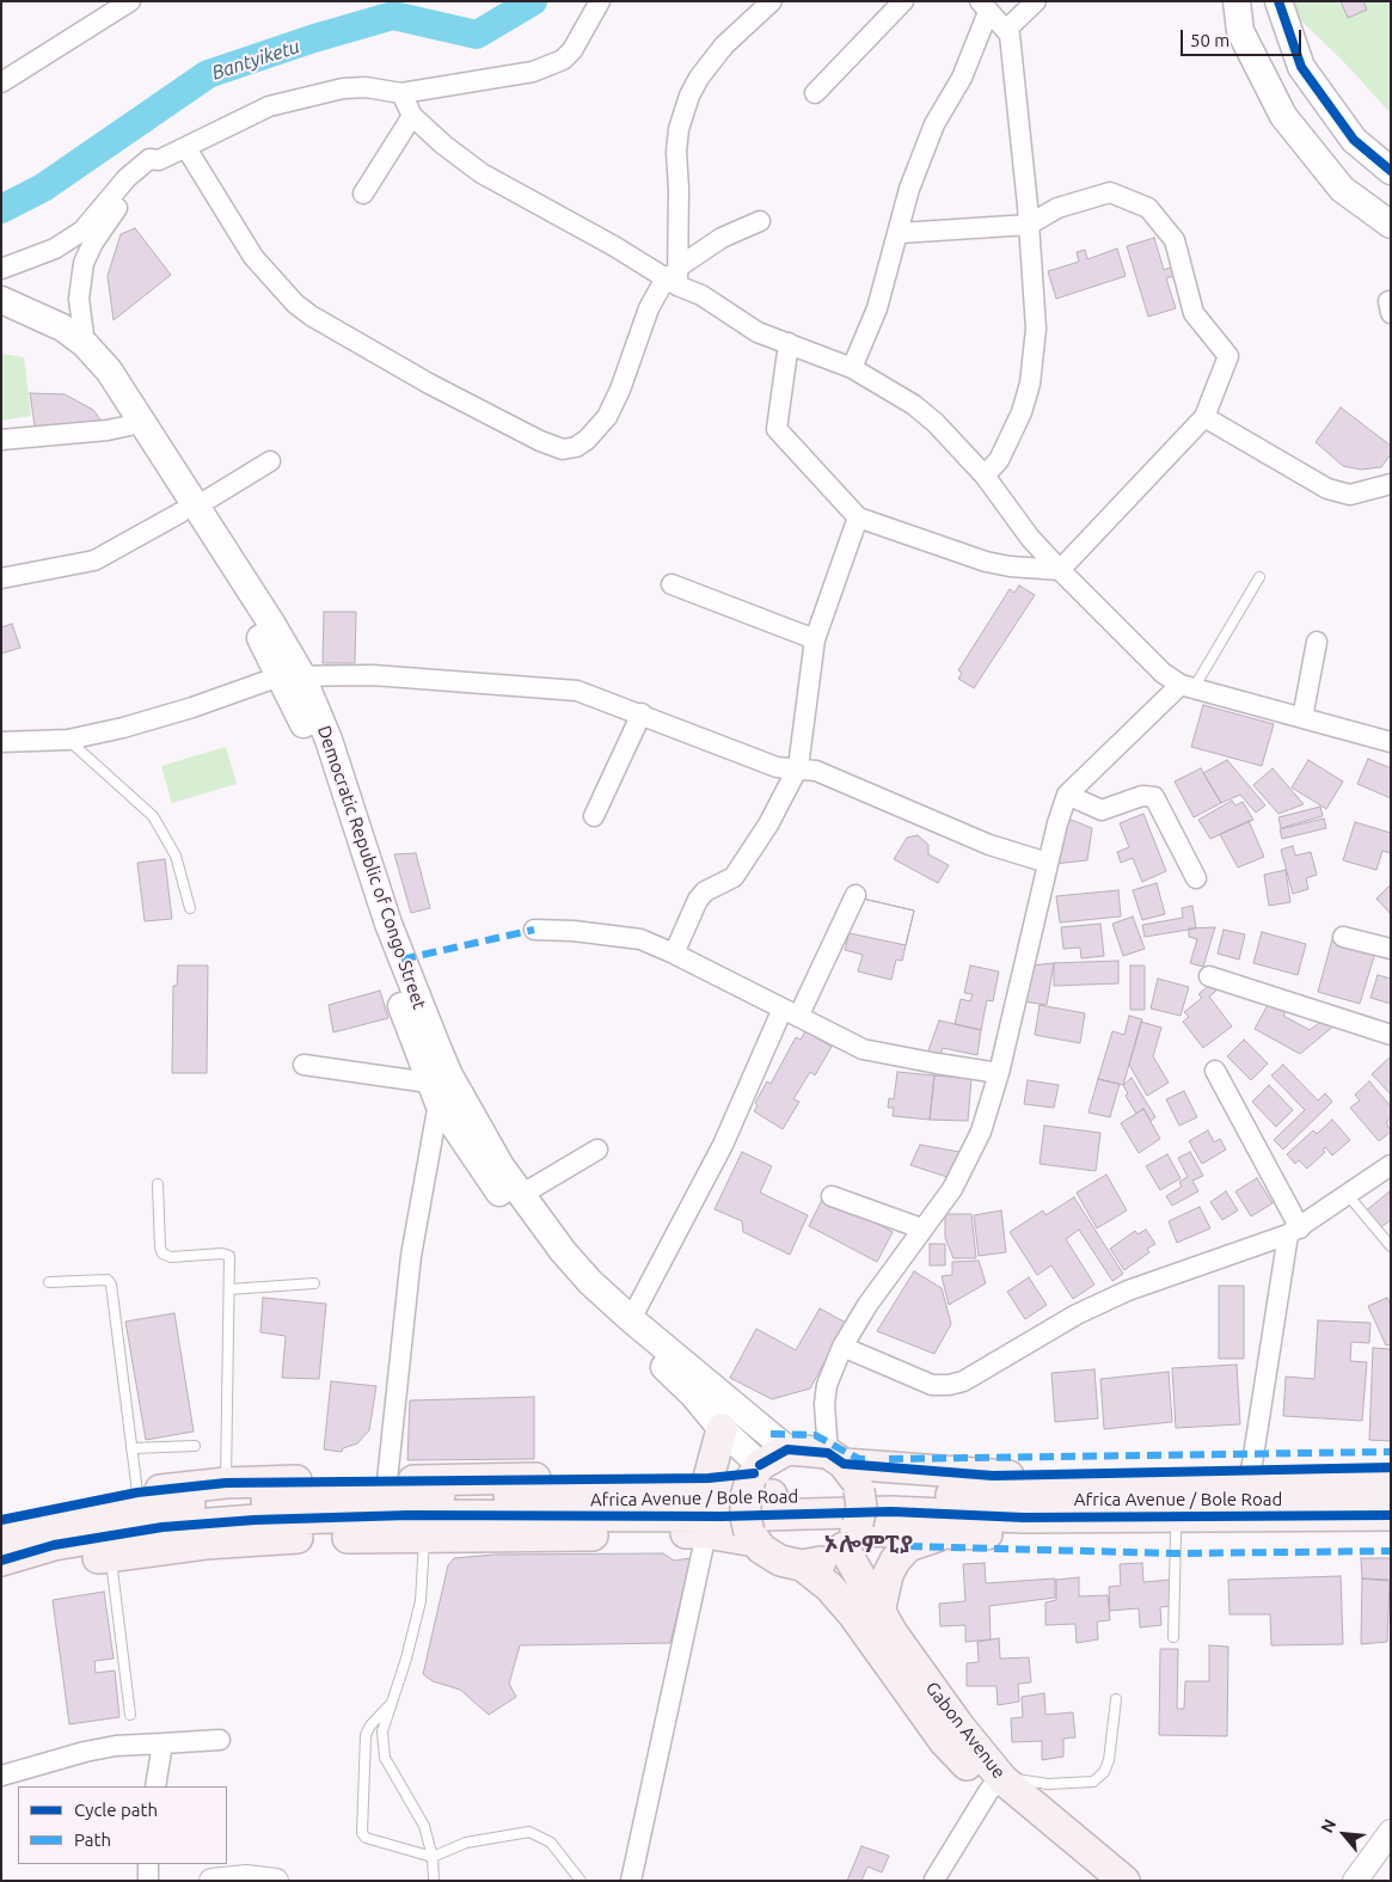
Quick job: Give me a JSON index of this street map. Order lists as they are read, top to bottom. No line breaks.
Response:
{"streets":{"main road":["Democratic Republic of Congo Street","Africa Avenue / Bole Road","Gabon Avenue"]},"crossings":[["Democratic Republic of Congo Street","Gabon Avenue"]],"districts":["ኦሎምፒያ"],"water":["Bantyiketu"],"legend":["Cycle path","Path"],"scale_bar":"50 m","north":"top left"}
